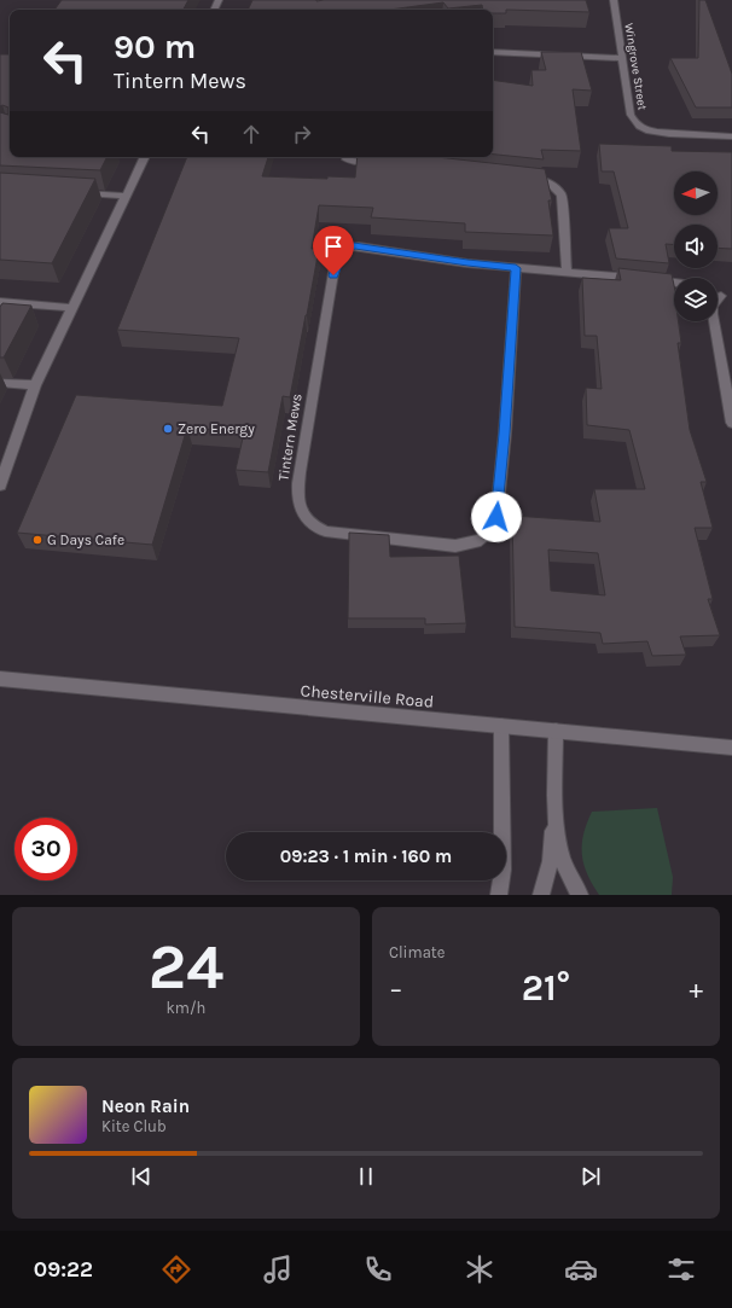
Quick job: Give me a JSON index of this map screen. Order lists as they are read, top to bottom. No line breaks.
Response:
{"streets":{"street":["Wingrove Street","Tintern Mews","Chesterville Road"]},"places":["Zero Energy","G Days Cafe"],"north":"left","page":{"turn":["90 m","Tintern Mews"],"limit":"30","trip":"09:23 · 1 min · 160 m","tile":[["24","km/h"],"Climate"],"heat":["−","21°","+"],"song":["Neon Rain","Kite Club"],"tabs":"09:22"}}
